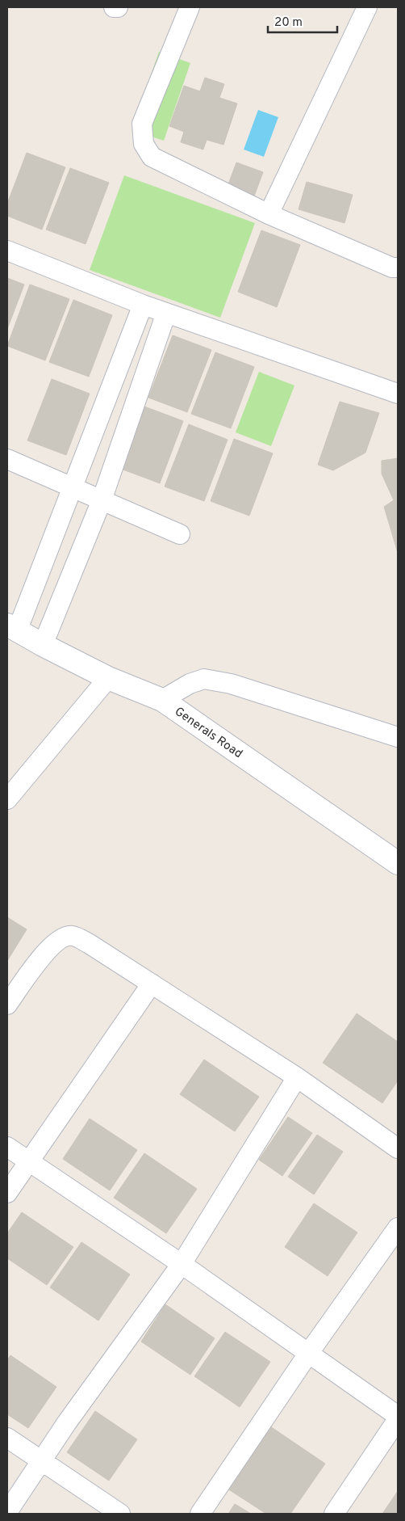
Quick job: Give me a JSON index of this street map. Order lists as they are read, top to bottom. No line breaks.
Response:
{"streets":{"street":["Generals Road"]},"scale_bar":"20 m"}
